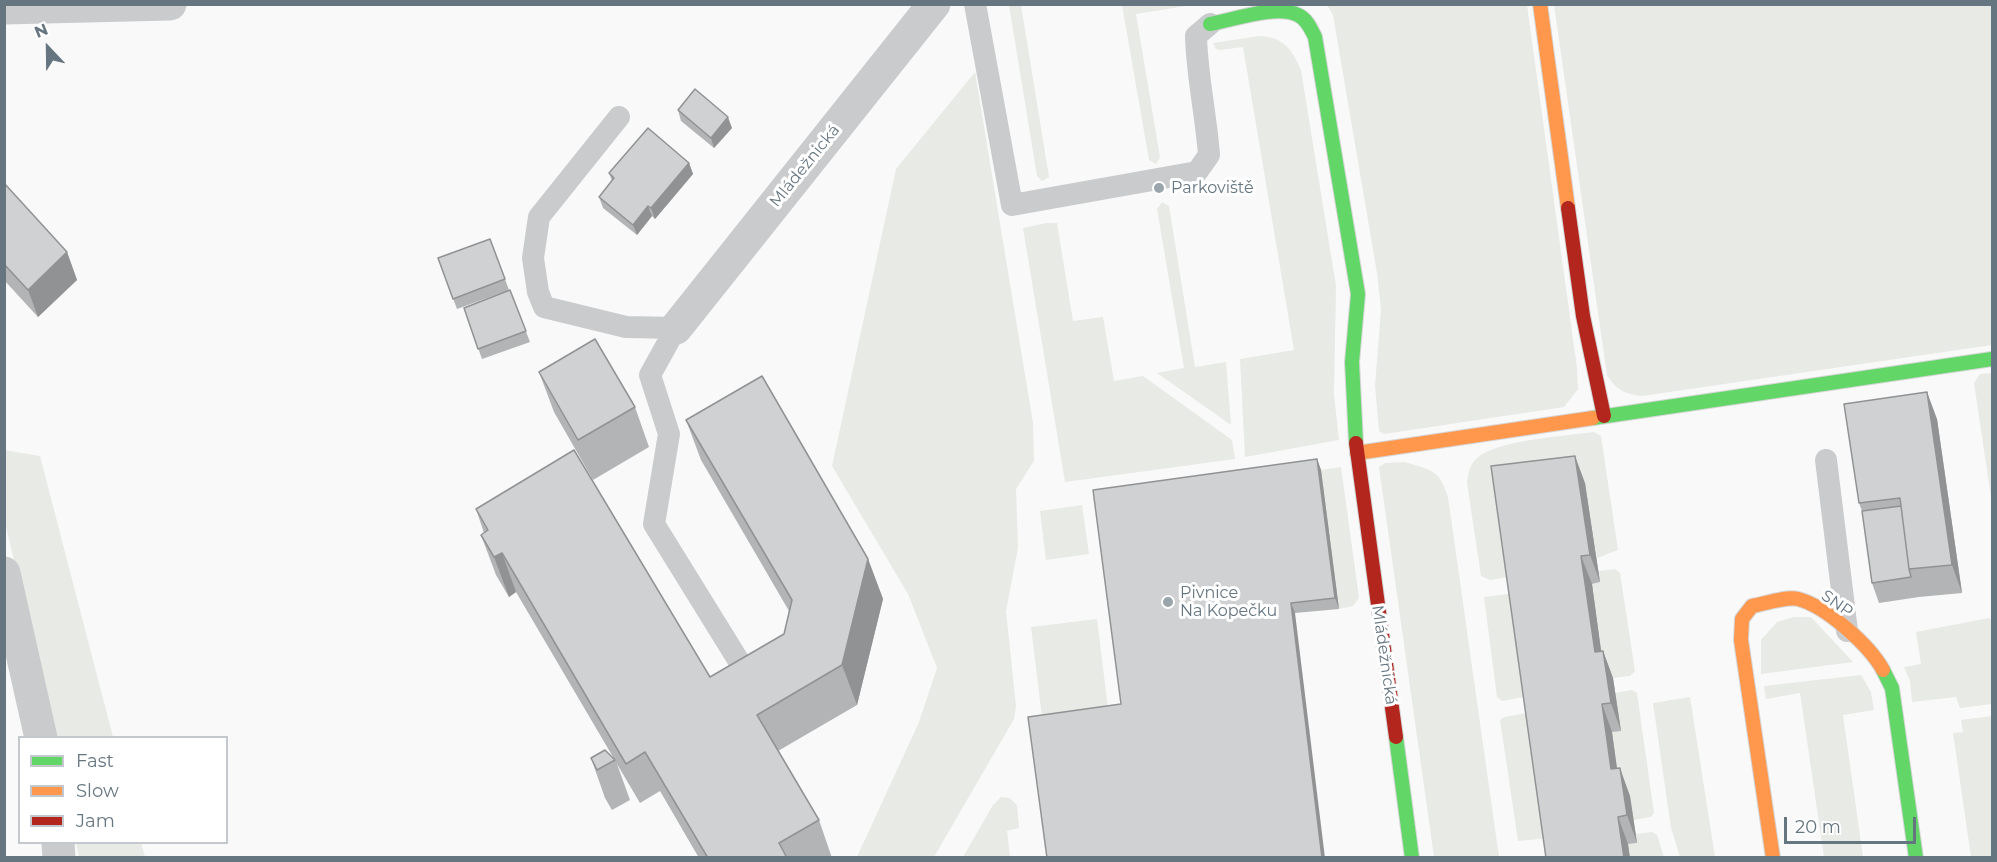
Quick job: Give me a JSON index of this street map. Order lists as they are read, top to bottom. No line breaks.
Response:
{"streets":{"street":["Mládežnická","SNP"]},"places":["Parkoviště","Pivnice Na Kopečku"],"legend":["Fast","Slow","Jam"],"scale_bar":"20 m","north":"top"}
